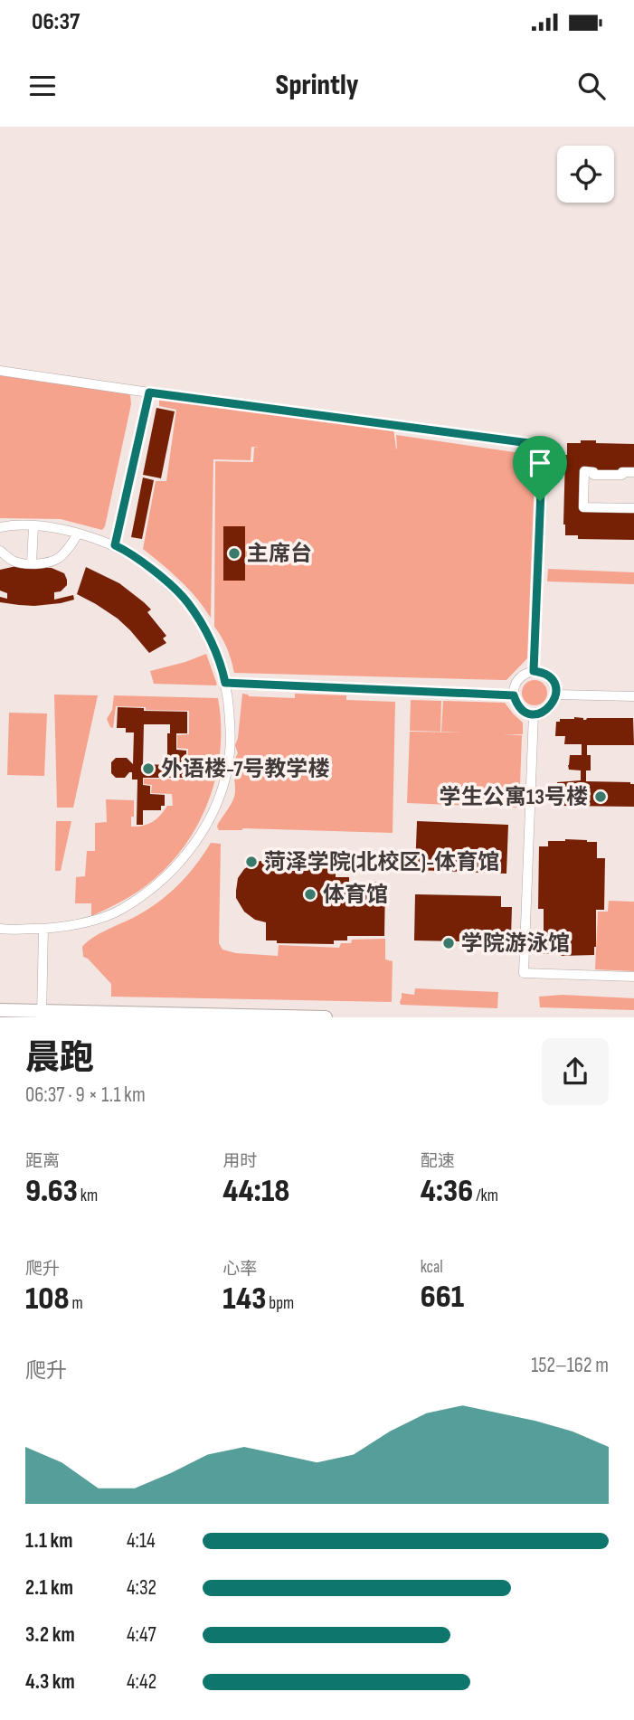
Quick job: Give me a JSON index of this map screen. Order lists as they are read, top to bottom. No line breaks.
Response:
{"places":["主席台","外语楼-7号教学楼","学生公寓13号楼","菏泽学院(北校区)-体育馆","体育馆","学院游泳馆"],"page":{"status":"06:37","header":"Sprintly","heading":["晨跑","06:37 · 9 × 1.1 km"],"stats":[["距离","9.63 km"],["用时","44:18"],["配速","4:36 /km"],["爬升","108 m"],["心率","143 bpm"],["kcal","661"]],"chart":["爬升","152–162 m"],"list":[{"name":"1.1 km","note":"4:14"},{"name":"2.1 km","note":"4:32"},{"name":"3.2 km","note":"4:47"},{"name":"4.3 km","note":"4:42"}]}}
